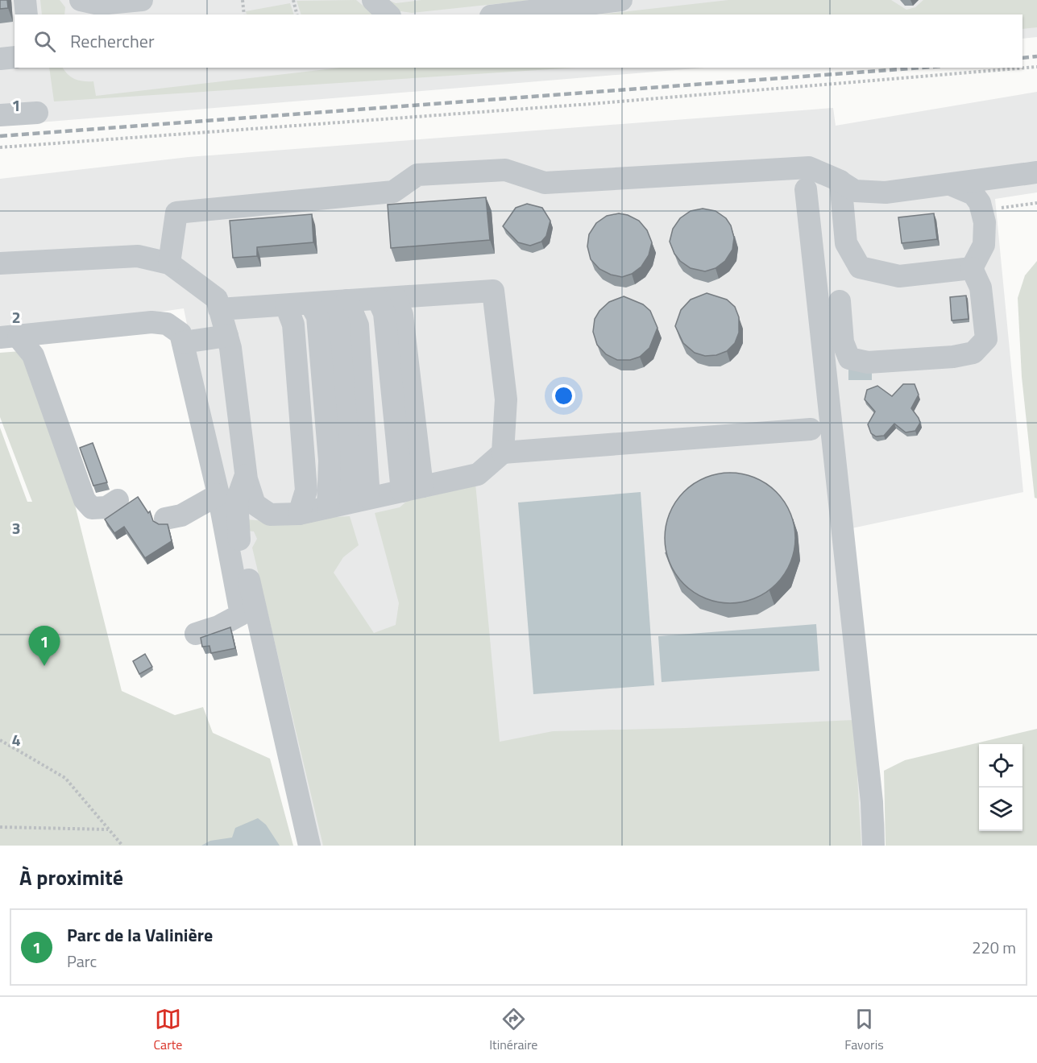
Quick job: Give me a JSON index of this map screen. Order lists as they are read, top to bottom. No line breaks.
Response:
{"page":{"search":"Rechercher","pins":"1","heading":"À proximité","list":[{"mark":"1","name":"Parc de la Valinière","note":"Parc","value":"220 m"}],"nav":["Carte","Itinéraire","Favoris"]},"grid":{"rows":["1","2","3","4"]}}
